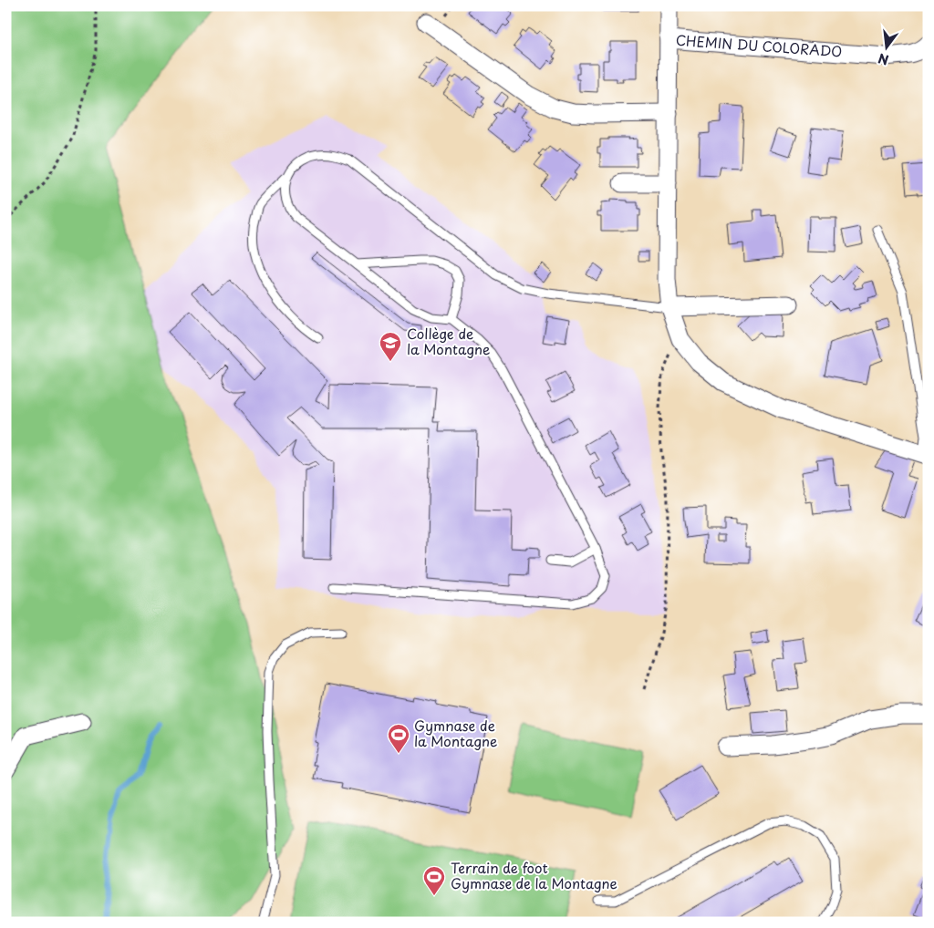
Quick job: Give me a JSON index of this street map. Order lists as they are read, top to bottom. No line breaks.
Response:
{"streets":{"street":["CHEMIN DU COLORADO"]},"places":{"school or university":["Collège de la Montagne"],"sports":["Gymnase de la Montagne","Terrain de foot Gymnase de la Montagne"]},"north":"bottom"}
